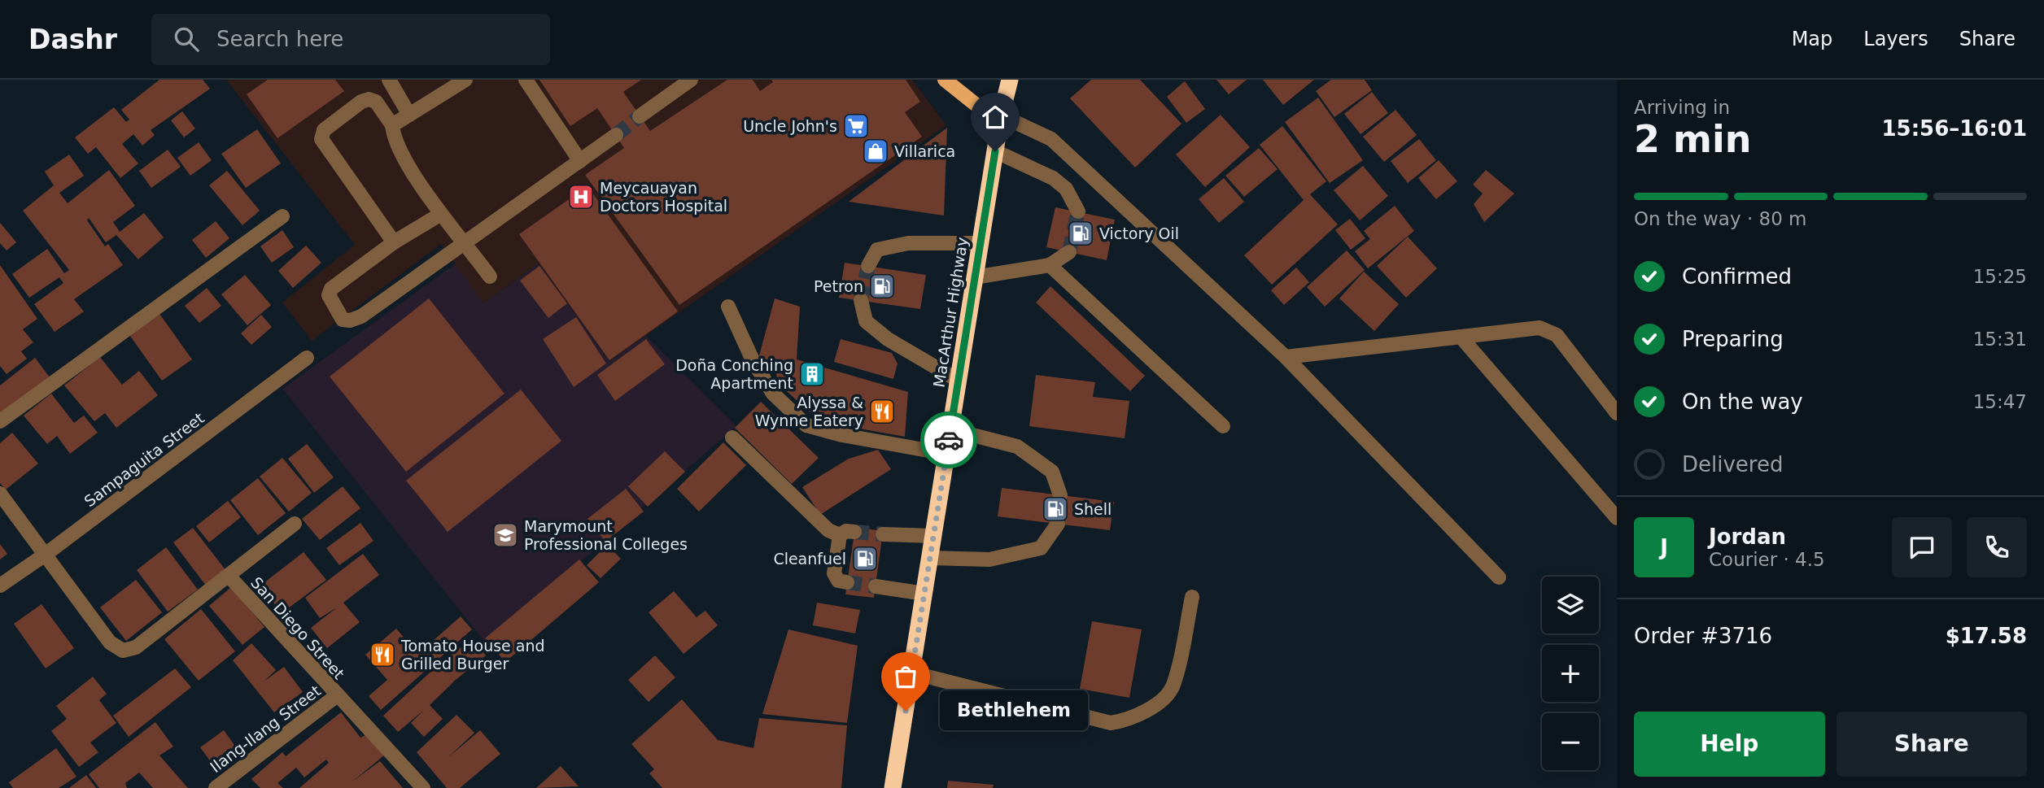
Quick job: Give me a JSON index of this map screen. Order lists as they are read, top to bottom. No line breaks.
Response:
{"streets":{"highway":["MacArthur Highway"],"street":["Sampaguita Street","San Diego Street","Ilang-Ilang Street"]},"crossings":[["Sampaguita Street","San Diego Street"],["San Diego Street","Ilang-Ilang Street"]],"places":{"supermarket":["Uncle John's"],"shop":["Villarica"],"hospital":["Meycauayan Doctors Hospital"],"fuel station":["Victory Oil","Petron","Shell","Cleanfuel"],"building":["Doña Conching Apartment"],"restaurant":["Alyssa & Wynne Eatery","Tomato House and Grilled Burger"],"school or university":["Marymount Professional Colleges"],"other":["Bethlehem"]},"page":{"header":"Dashr","search":"Search here","nav":["Map","Layers","Share"],"heading":["2 min","Arriving in","15:56–16:01"],"panel":["Jordan","Courier · 4.5","Order #3716","$17.58"],"bar":"On the way · 80 m","list":[["Confirmed","15:25"],["Preparing","15:31"],["On the way","15:47"],"Delivered"],"round":"J","map_buttons":["+","−"],"bubble":"Bethlehem","buttons":["Help","Share"]}}
